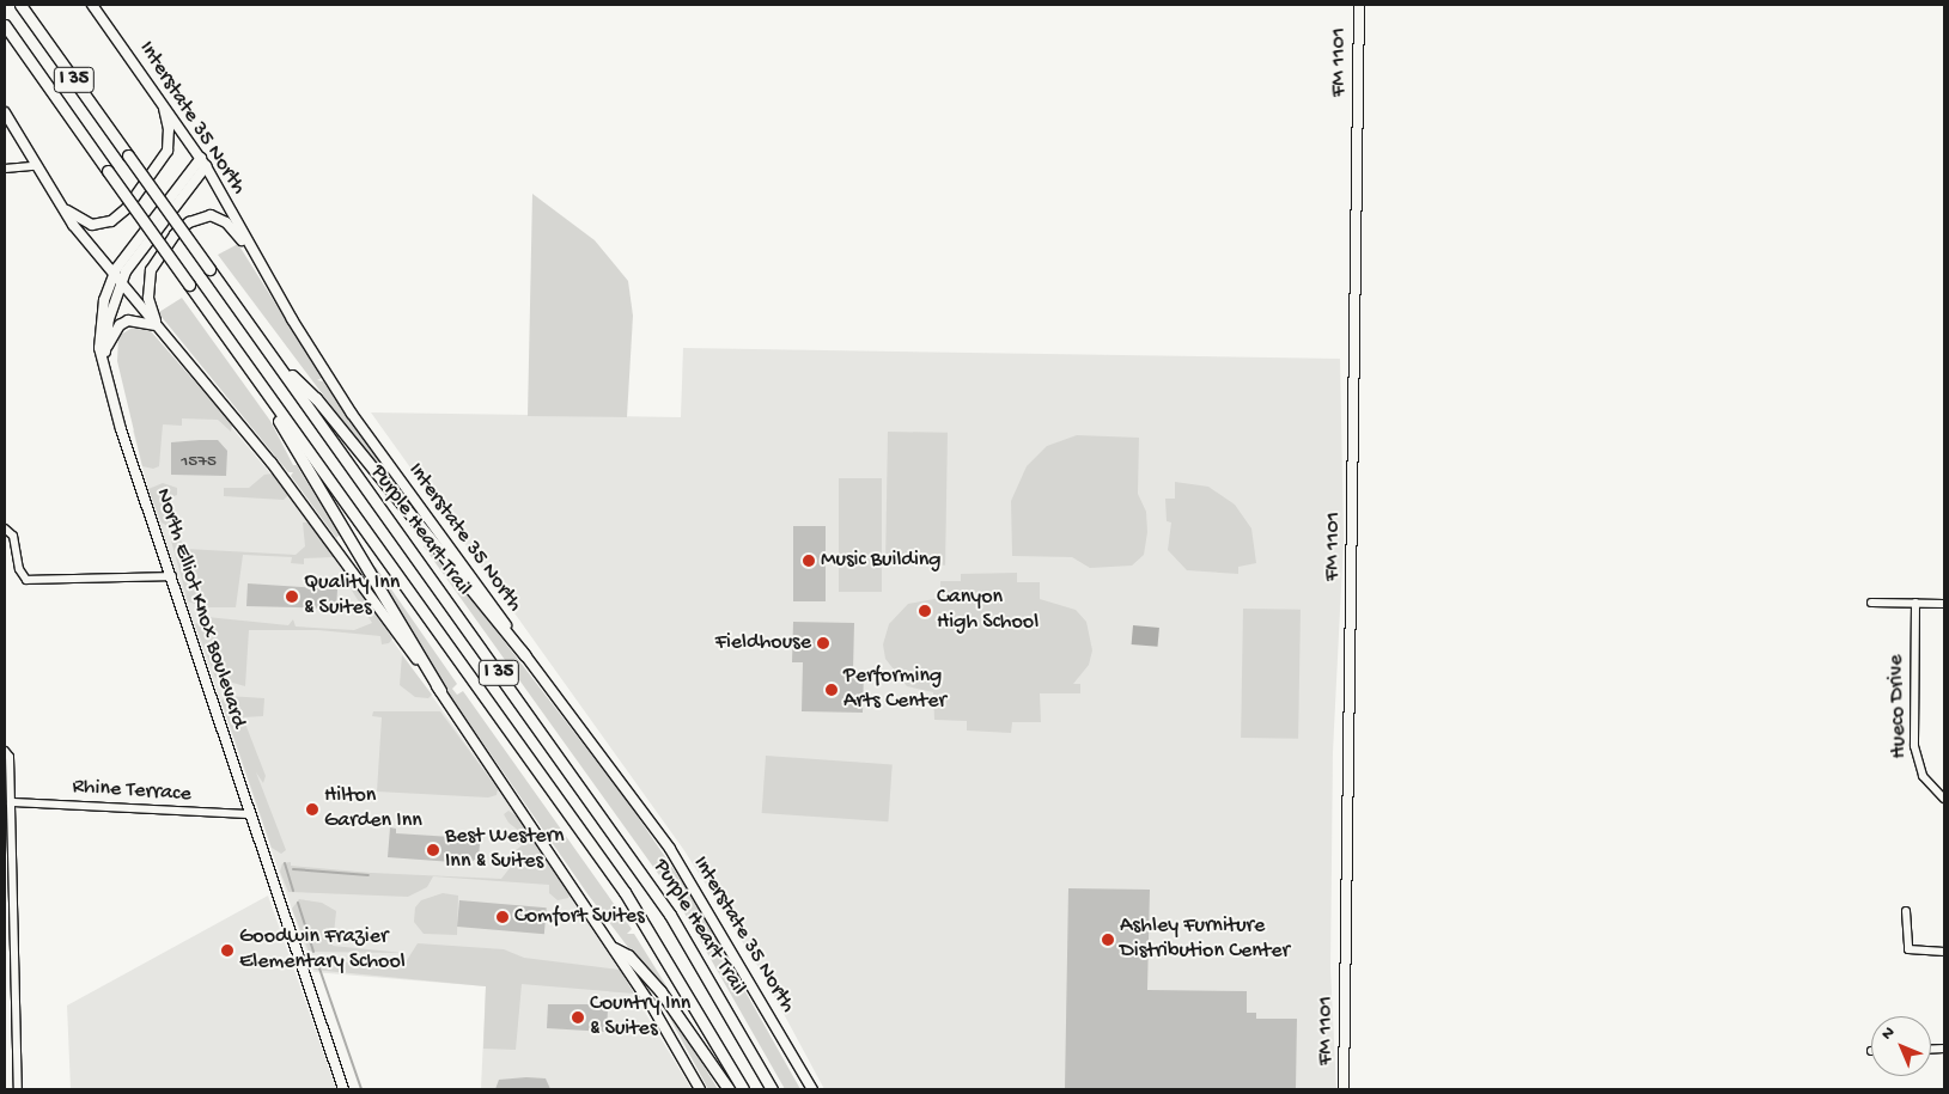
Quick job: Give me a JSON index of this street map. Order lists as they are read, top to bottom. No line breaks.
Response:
{"streets":{"highway":["I 35","Purple Heart Trail"],"main road":["FM 1101","Interstate 35 North","North Elliot Knox Boulevard"],"street":["Hueco Drive","Rhine Terrace"]},"crossings":[["Interstate 35 North","North Elliot Knox Boulevard"],["North Elliot Knox Boulevard","Rhine Terrace"]],"places":["Music Building","Quality Inn & Suites","Canyon High School","Fieldhouse","Performing Arts Center","Hilton Garden Inn","Best Western Inn & Suites","Comfort Suites","Ashley Furniture Distribution Center","Goodwin Frazier Elementary School","Country Inn & Suites"],"house_numbers":["1575"],"north":"top left"}
